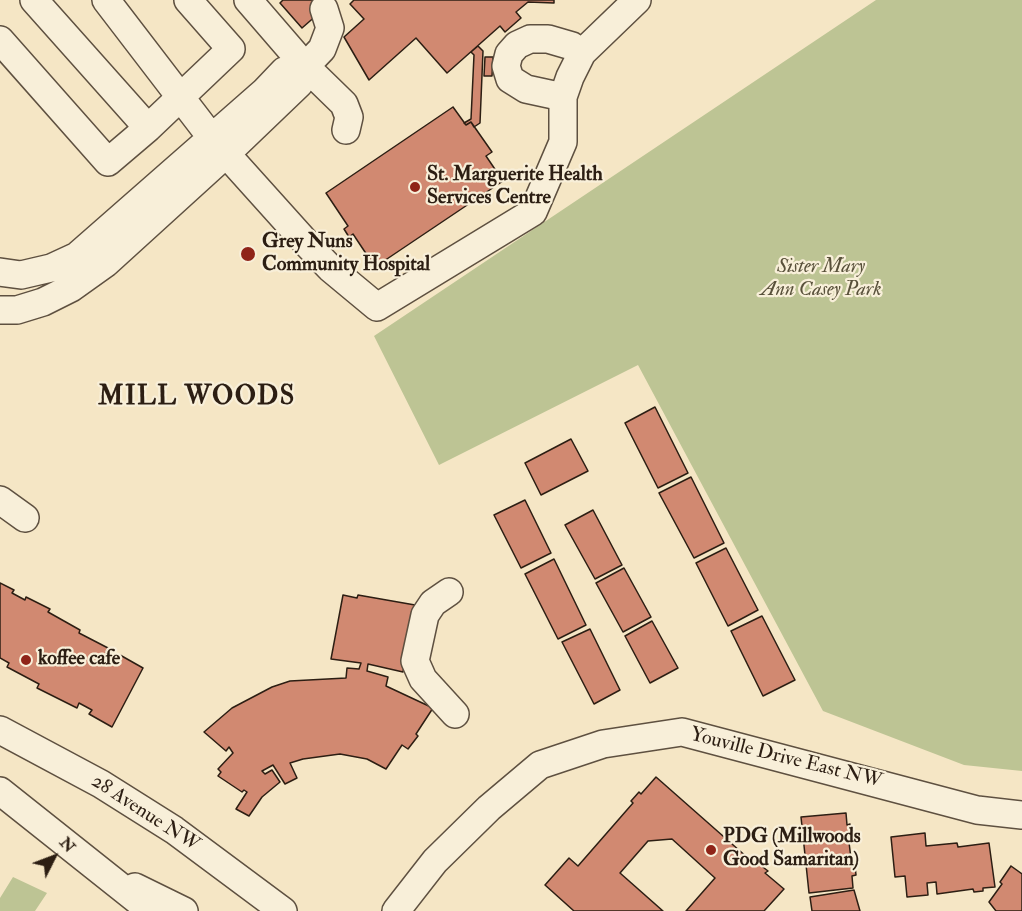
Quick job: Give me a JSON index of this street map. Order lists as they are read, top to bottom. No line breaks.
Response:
{"streets":{"street":["Youville Drive East NW","28 Avenue NW"]},"districts":["MILL WOODS"],"parks":["Sister Mary Ann Casey Park"],"places":["St. Marguerite Health Services Centre","Grey Nuns Community Hospital","koffee cafe","PDG (Millwoods Good Samaritan)"],"north":"top right"}
